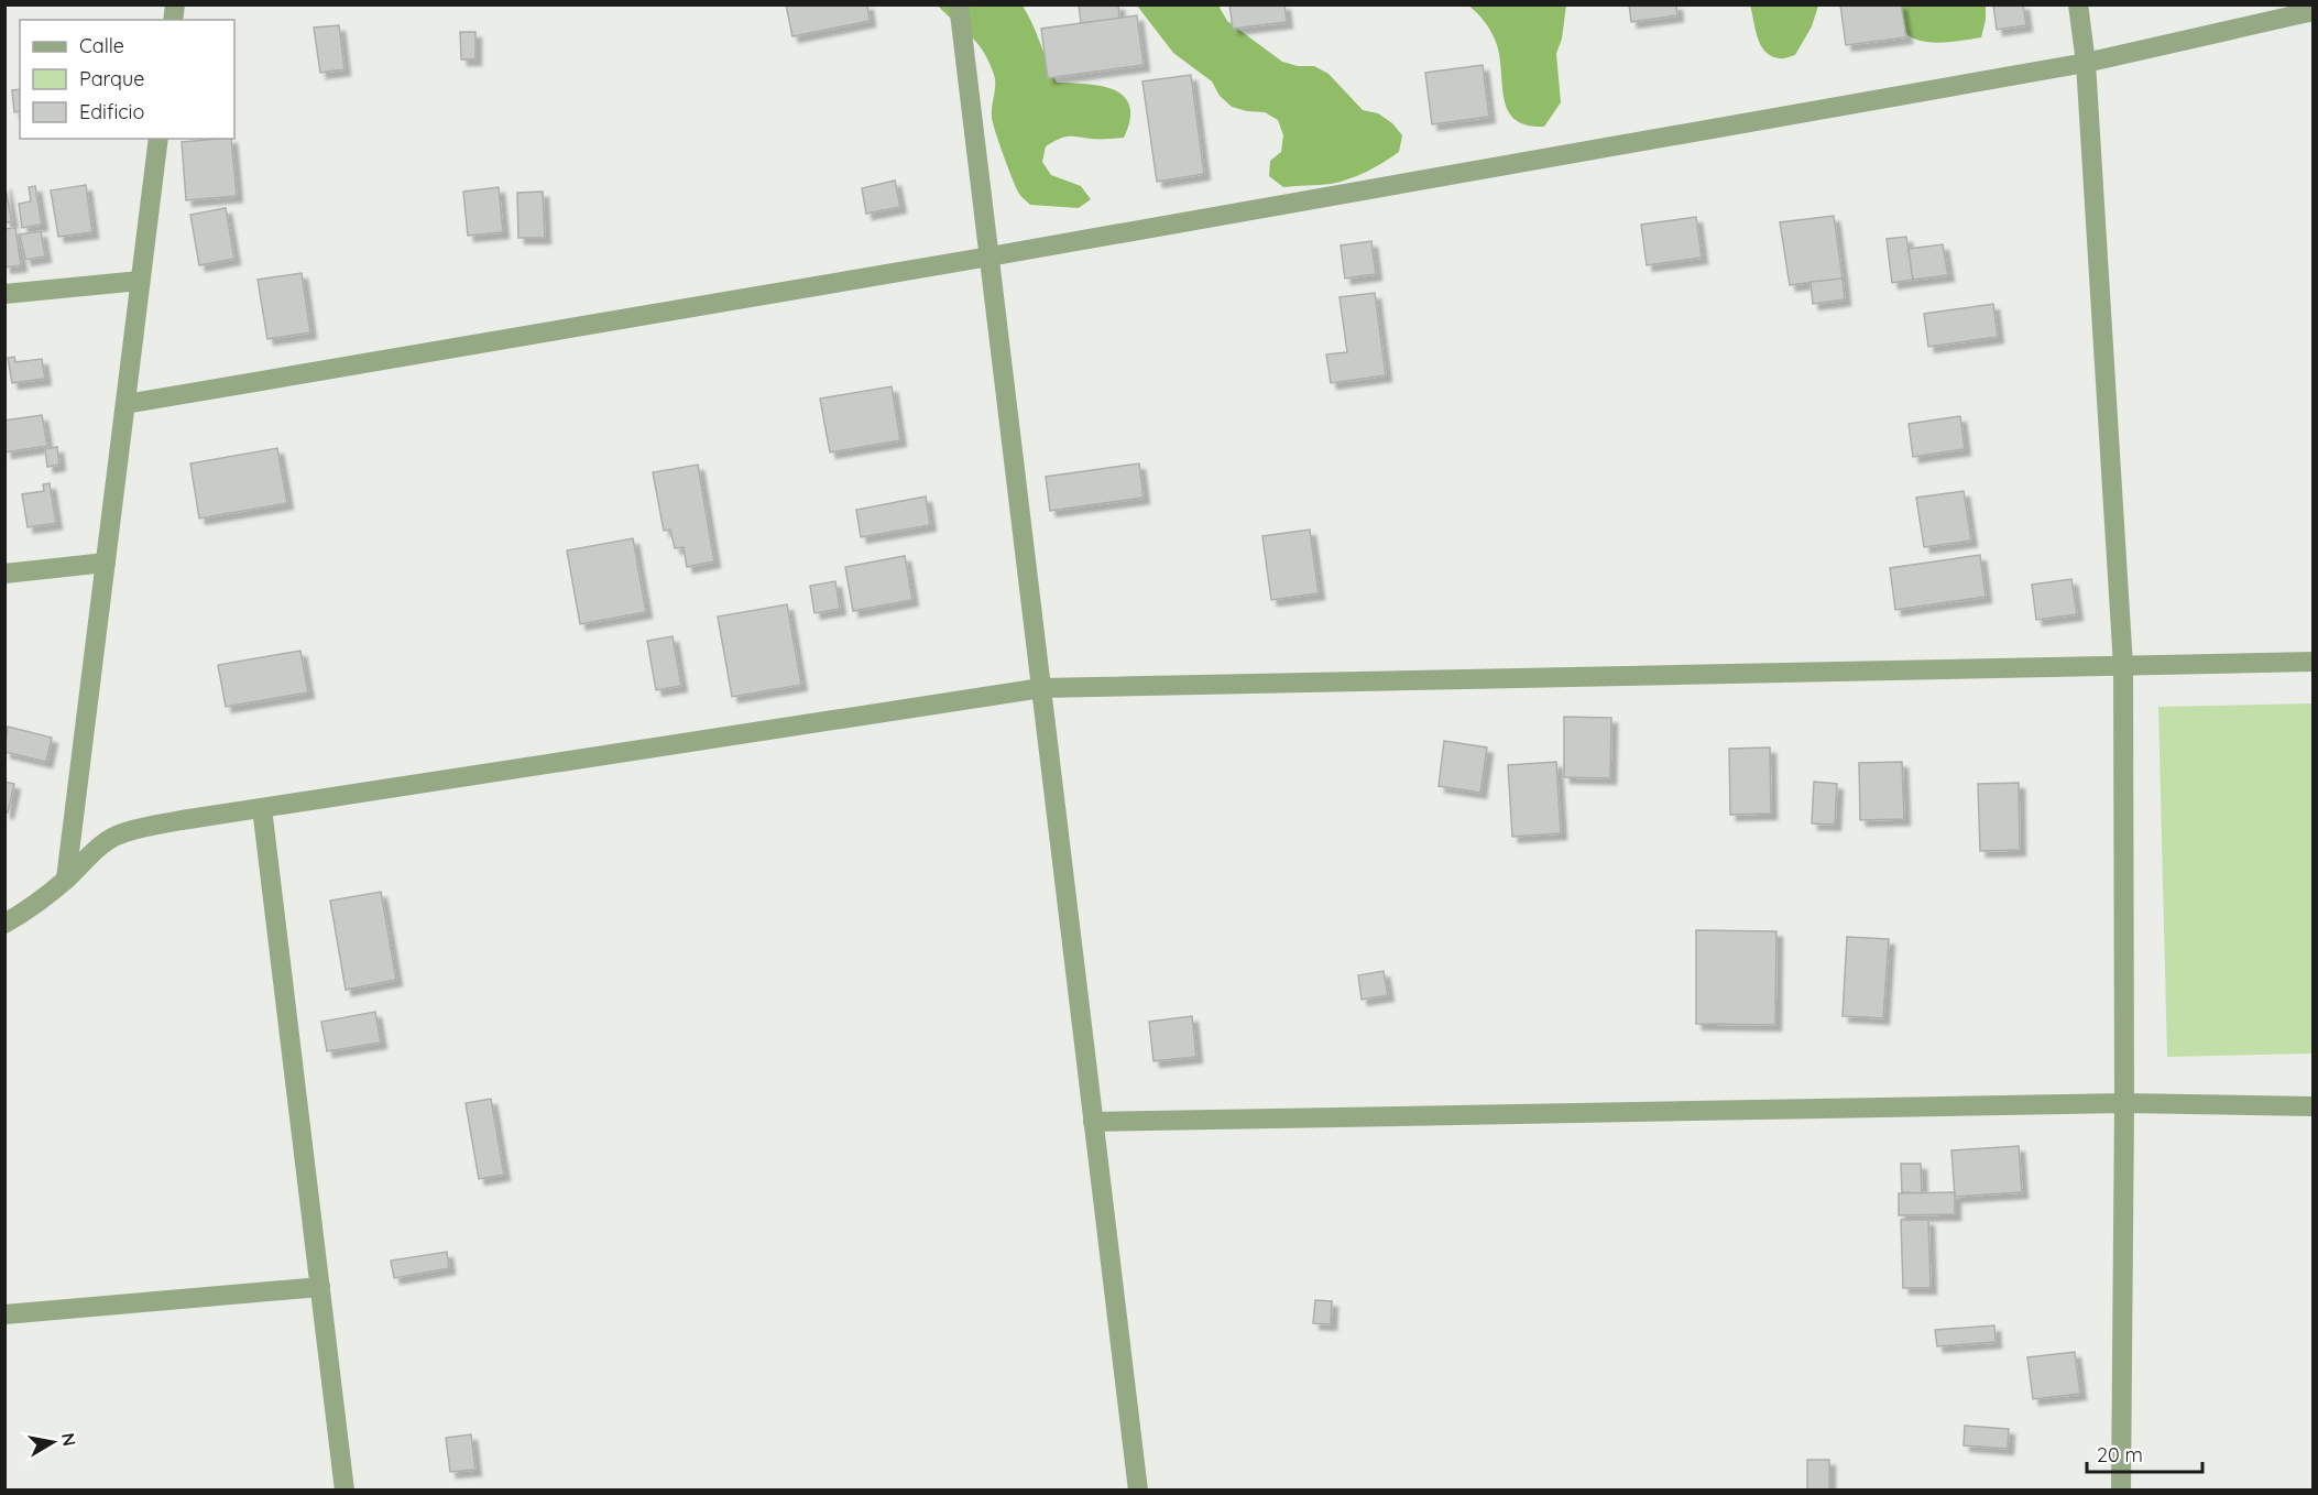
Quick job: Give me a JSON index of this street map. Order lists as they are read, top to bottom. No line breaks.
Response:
{"legend":["Calle","Parque","Edificio"],"scale_bar":"20 m","north":"right"}
